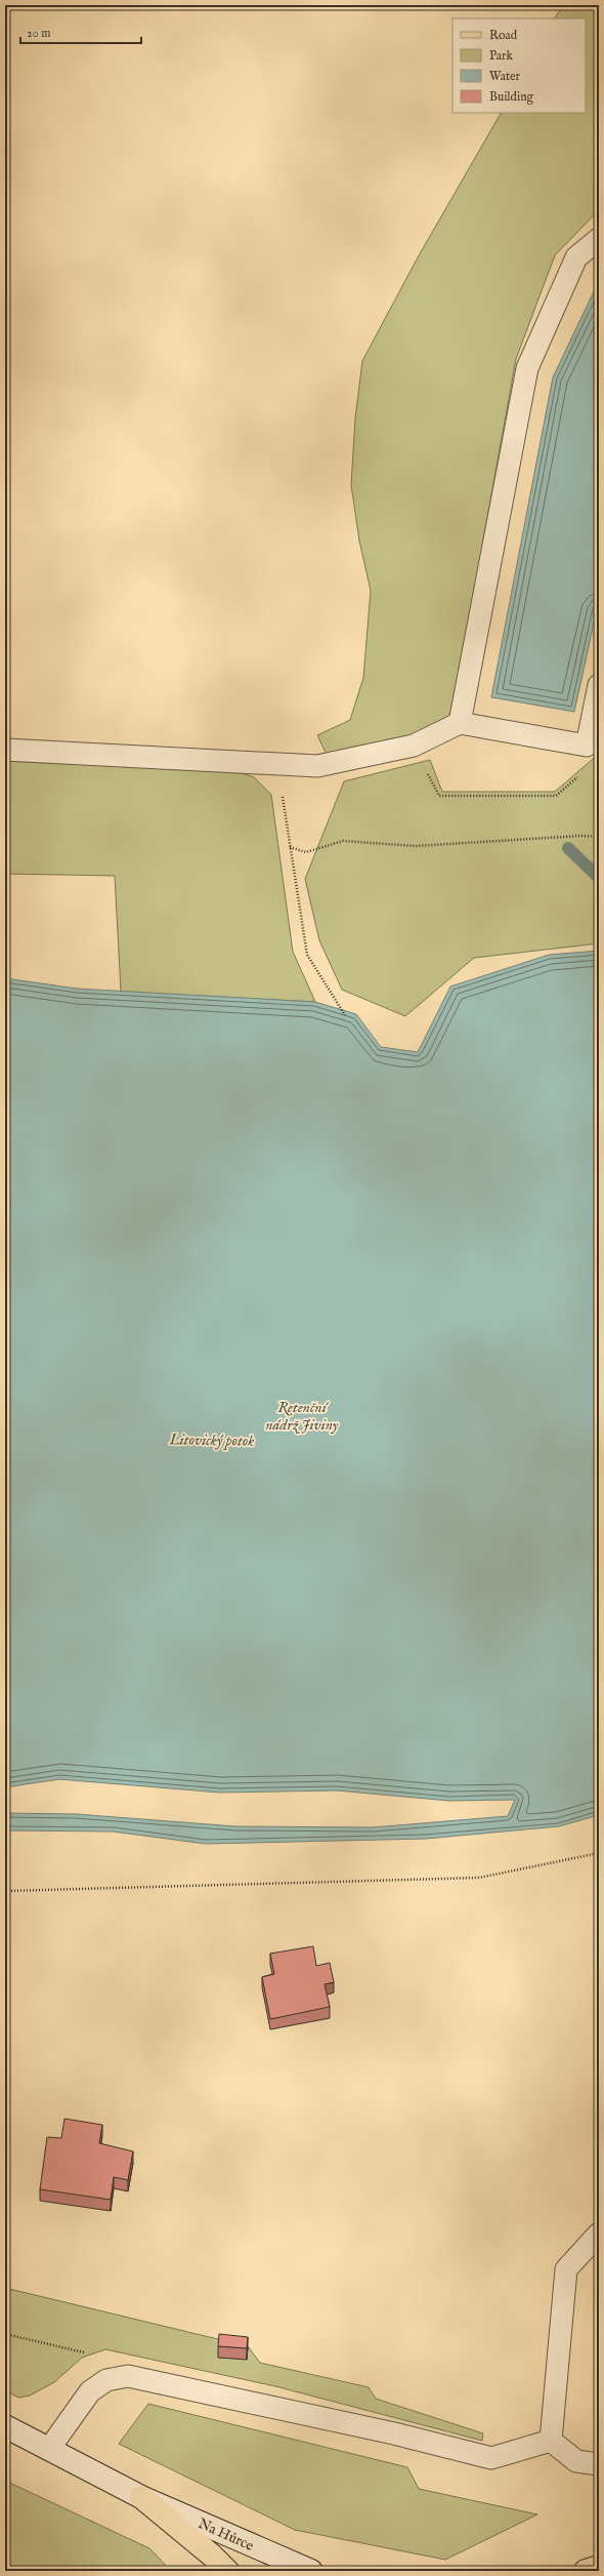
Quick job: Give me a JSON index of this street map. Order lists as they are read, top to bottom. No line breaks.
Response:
{"streets":{"main road":["Na Hůrce"]},"water":["Retenční nádrž Jiviny","Litovický potok"],"legend":["Road","Park","Water","Building"],"scale_bar":"20 m"}
